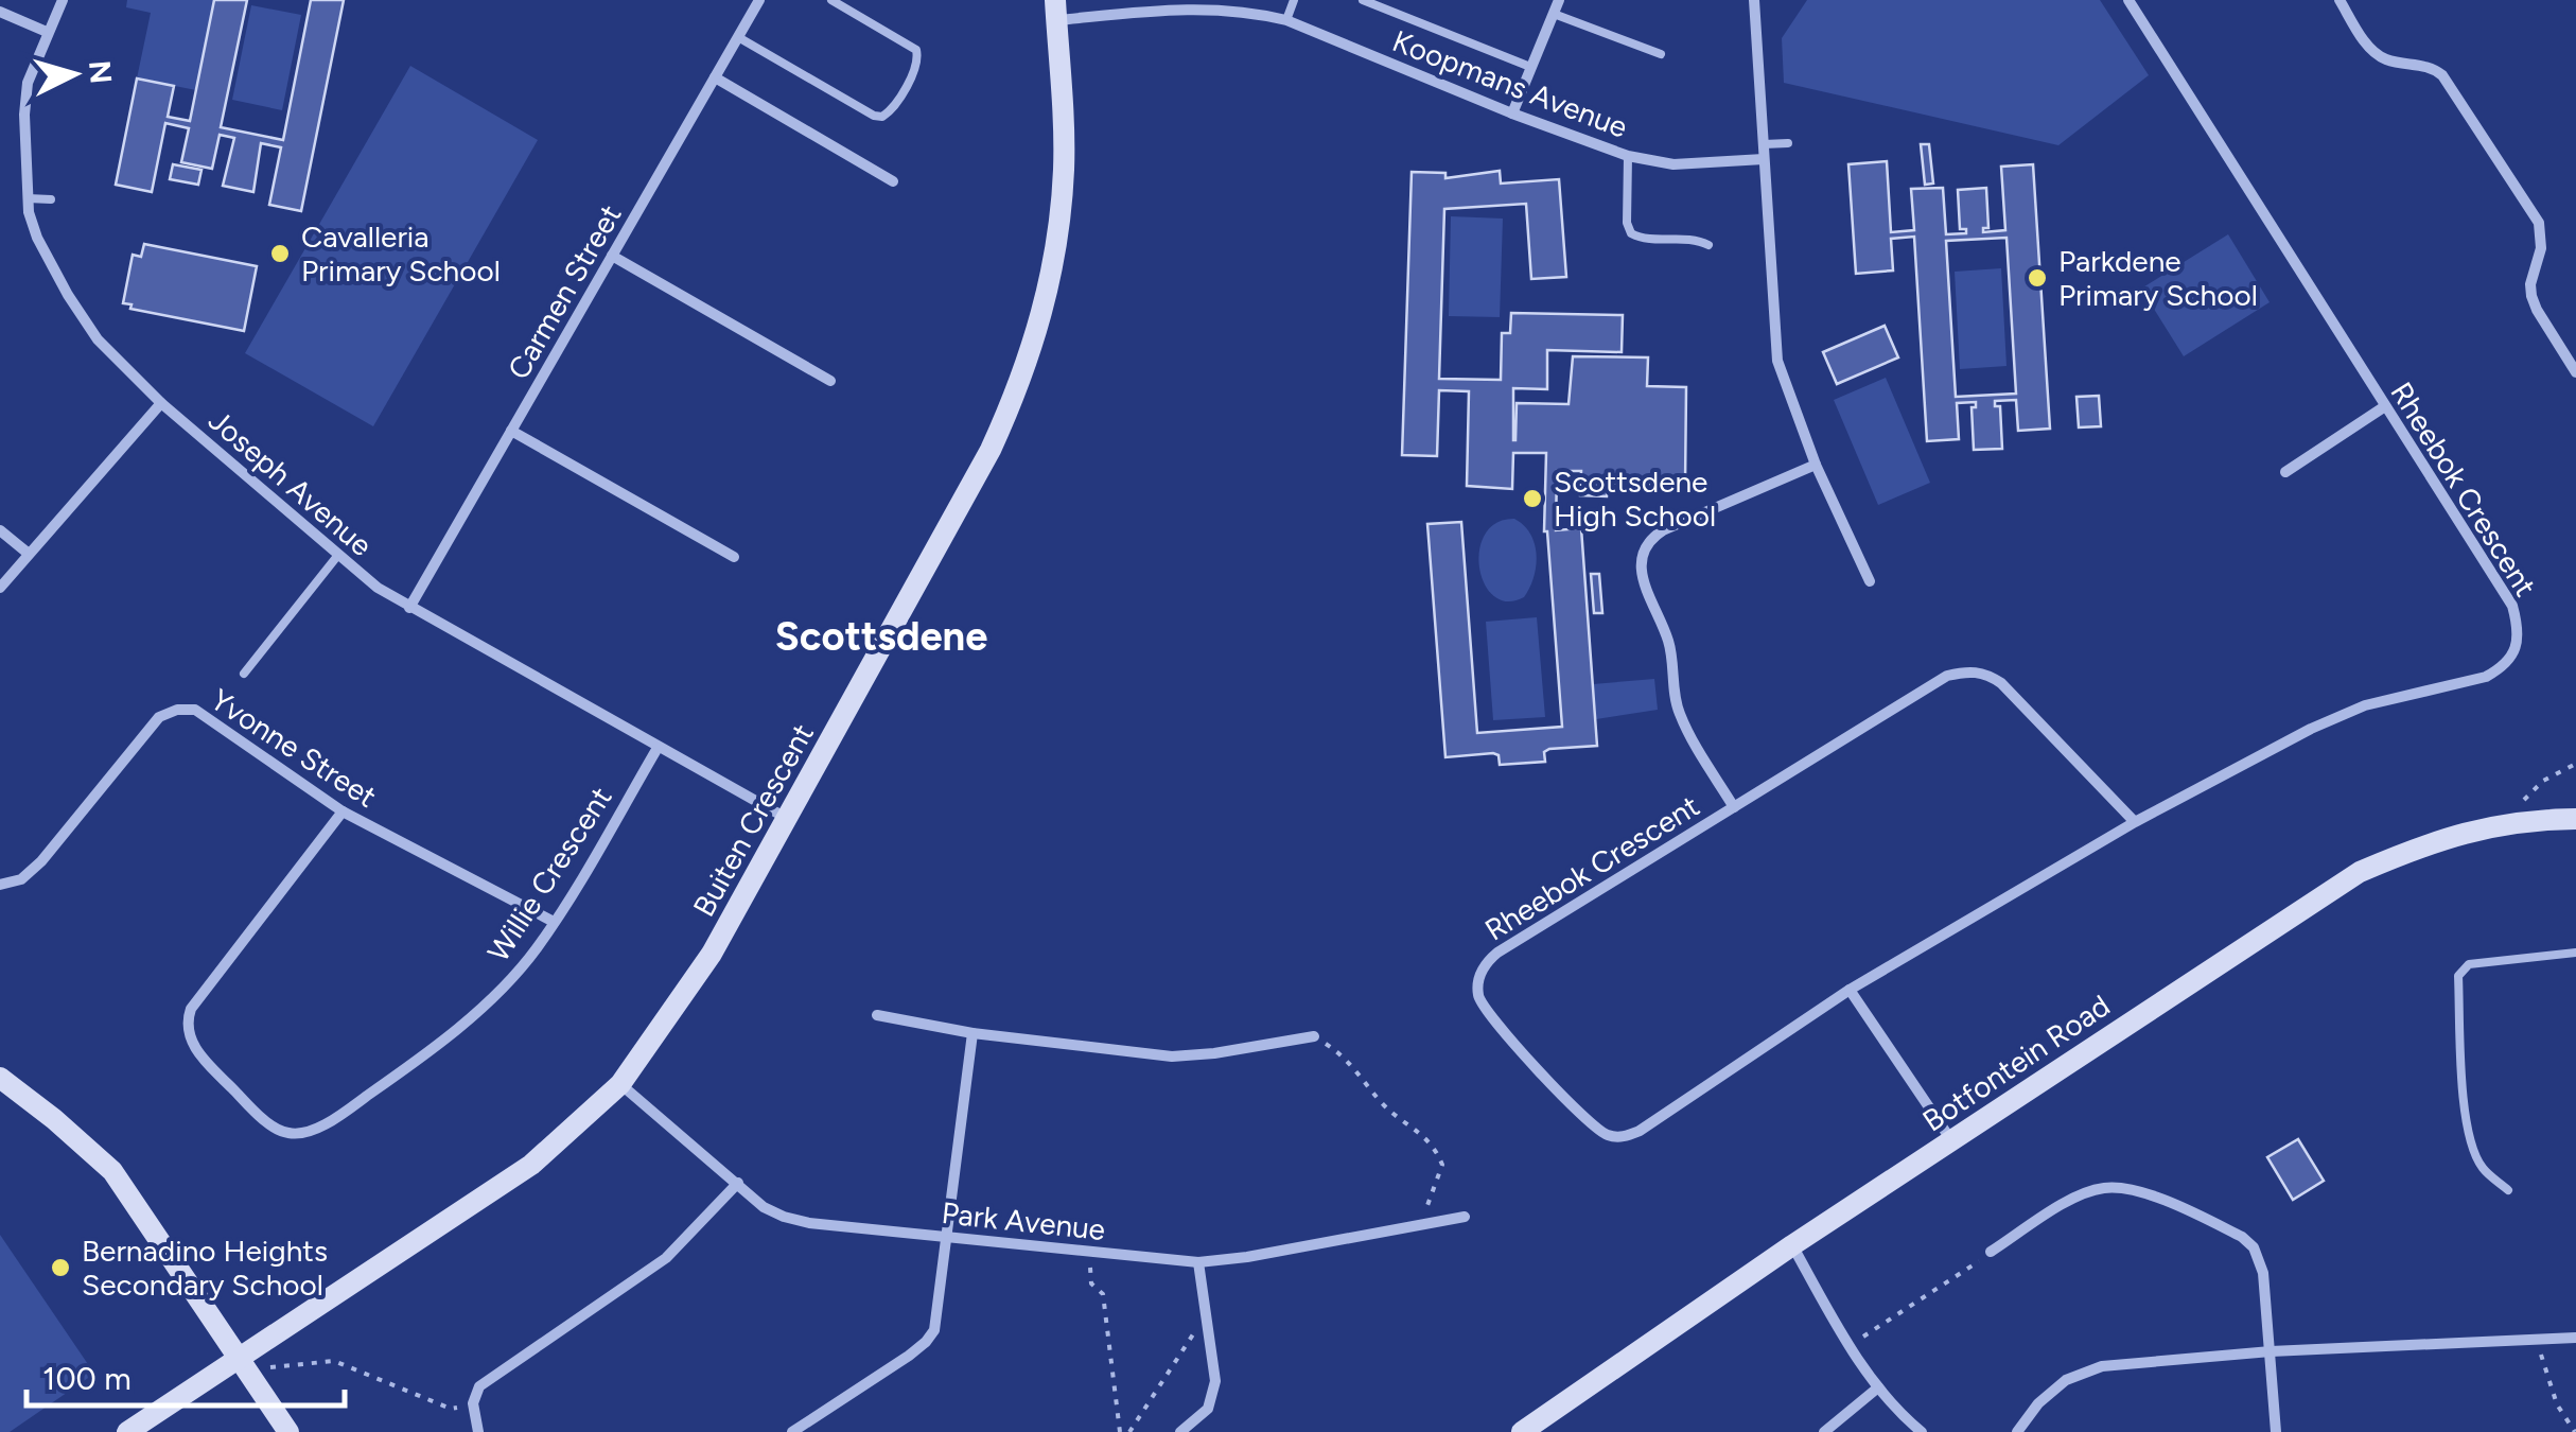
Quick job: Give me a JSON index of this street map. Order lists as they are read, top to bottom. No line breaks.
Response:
{"streets":{"street":["Koopmans Avenue","Carmen Street","Joseph Avenue","Rheebok Crescent","Yvonne Street","Buiten Crescent","Willie Crescent","Botfontein Road","Park Avenue"]},"crossings":[["Koopmans Avenue","Buiten Crescent"],["Carmen Street","Joseph Avenue"],["Joseph Avenue","Buiten Crescent"],["Joseph Avenue","Willie Crescent"],["Yvonne Street","Willie Crescent"],["Buiten Crescent","Park Avenue"]],"districts":["Scottsdene"],"places":["Cavalleria Primary School","Parkdene Primary School","Scottsdene High School","Bernadino Heights Secondary School"],"scale_bar":"100 m","north":"right"}
